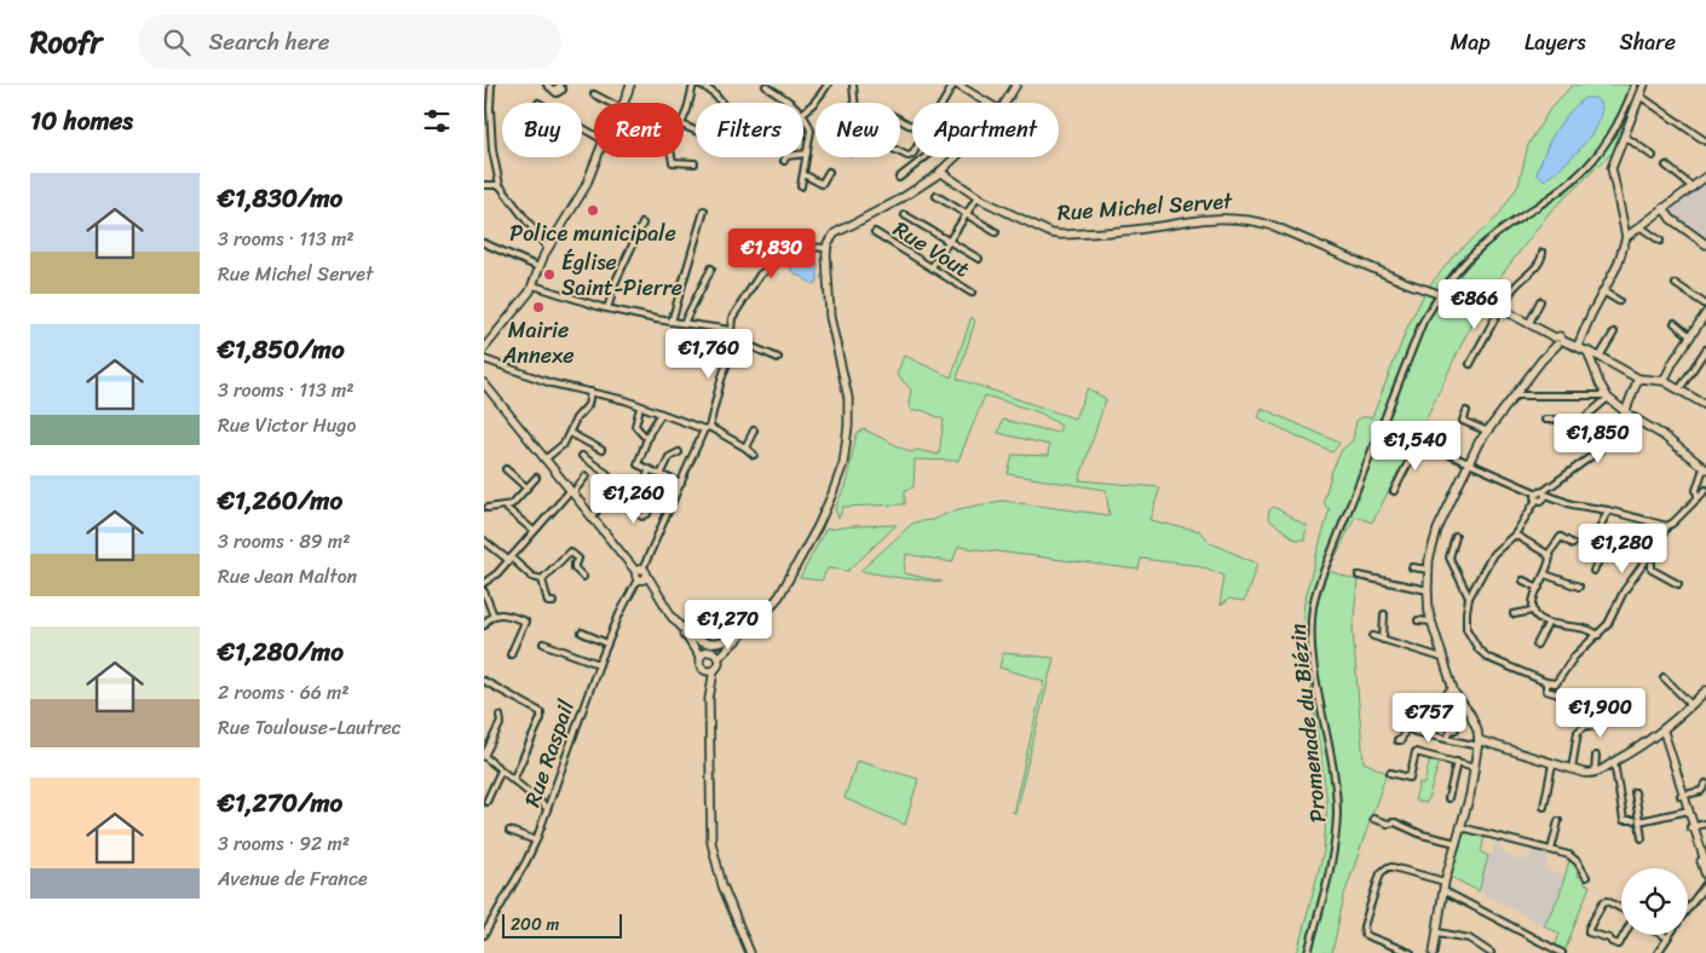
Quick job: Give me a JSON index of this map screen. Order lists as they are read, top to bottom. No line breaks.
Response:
{"streets":{"street":["Rue Michel Servet","Rue Vout","Promenade du Biézin","Rue Raspail"]},"crossings":[["Rue Michel Servet","Promenade du Biézin"]],"places":["Police municipale","Église Saint-Pierre","Mairie Annexe"],"scale_bar":"200 m","page":{"header":"Roofr","search":"Search here","nav":["Map","Layers","Share"],"heading":"10 homes","chip":["Buy","Rent","Filters","New","Apartment"],"list":[{"name":"€1,830/mo","note":"3 rooms · 113 m² · Rue Michel Servet"},{"name":"€1,850/mo","note":"3 rooms · 113 m² · Rue Victor Hugo"},{"name":"€1,260/mo","note":"3 rooms · 89 m² · Rue Jean Malton"},{"name":"€1,280/mo","note":"2 rooms · 66 m² · Rue Toulouse-Lautrec"},{"name":"€1,270/mo","note":"3 rooms · 92 m² · Avenue de France"}],"price":["€1,830","€866","€1,760","€1,850","€1,540","€1,260","€1,280","€1,270","€1,900","€757"],"scale":"200 m"}}
